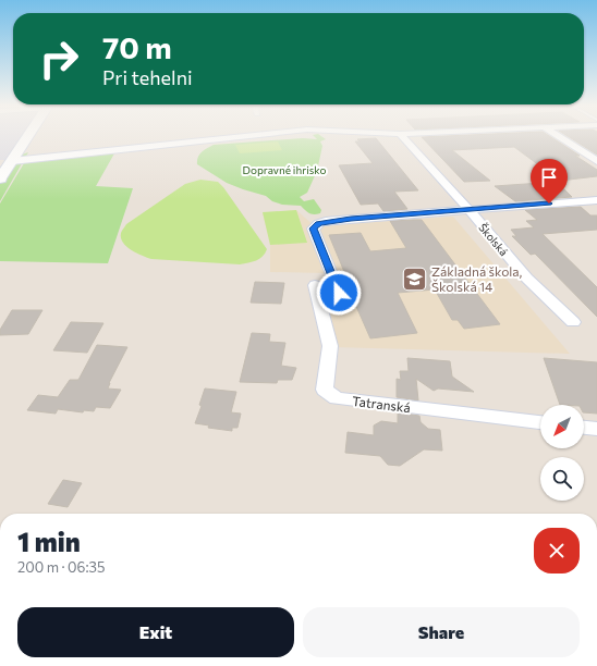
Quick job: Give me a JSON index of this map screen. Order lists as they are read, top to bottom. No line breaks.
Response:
{"streets":{"street":["Školská","Tatranská"]},"parks":["Dopravné ihrisko"],"places":{"school or university":["Základná škola, Školská 14"]},"north":"bottom left","page":{"turn":["70 m","Pri tehelni"],"heading":["1 min","200 m · 06:35"],"buttons":["Exit","Share"]}}
